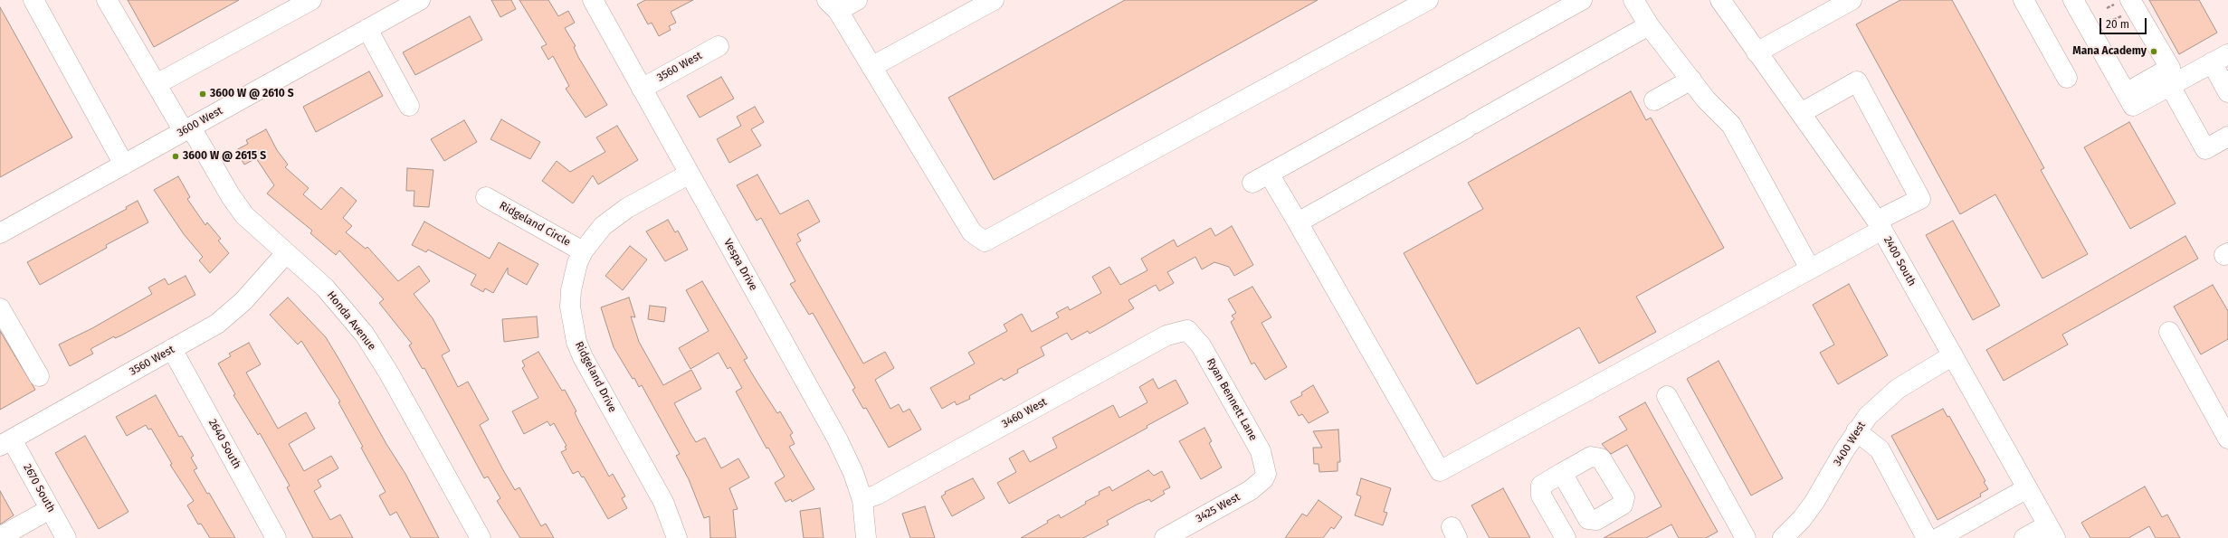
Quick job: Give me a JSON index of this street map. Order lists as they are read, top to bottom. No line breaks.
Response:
{"streets":{"street":["3560 West","3600 West","Ridgeland Circle","2400 South","Vespa Drive","Honda Avenue","Ridgeland Drive","Ryan Bennett Lane","3460 West","2640 South","3400 West","2670 South","3425 West"]},"crossings":[["3560 West","Vespa Drive"],["3560 West","Honda Avenue"],["3560 West","2640 South"],["3560 West","2670 South"],["3600 West","Honda Avenue"],["Ridgeland Circle","Ridgeland Drive"],["2400 South","3400 West"],["Vespa Drive","Ridgeland Drive"],["Vespa Drive","3460 West"],["Ryan Bennett Lane","3460 West"],["Ryan Bennett Lane","3425 West"]],"places":["Mana Academy","3600 W @ 2610 S","3600 W @ 2615 S"],"scale_bar":"20 m"}
